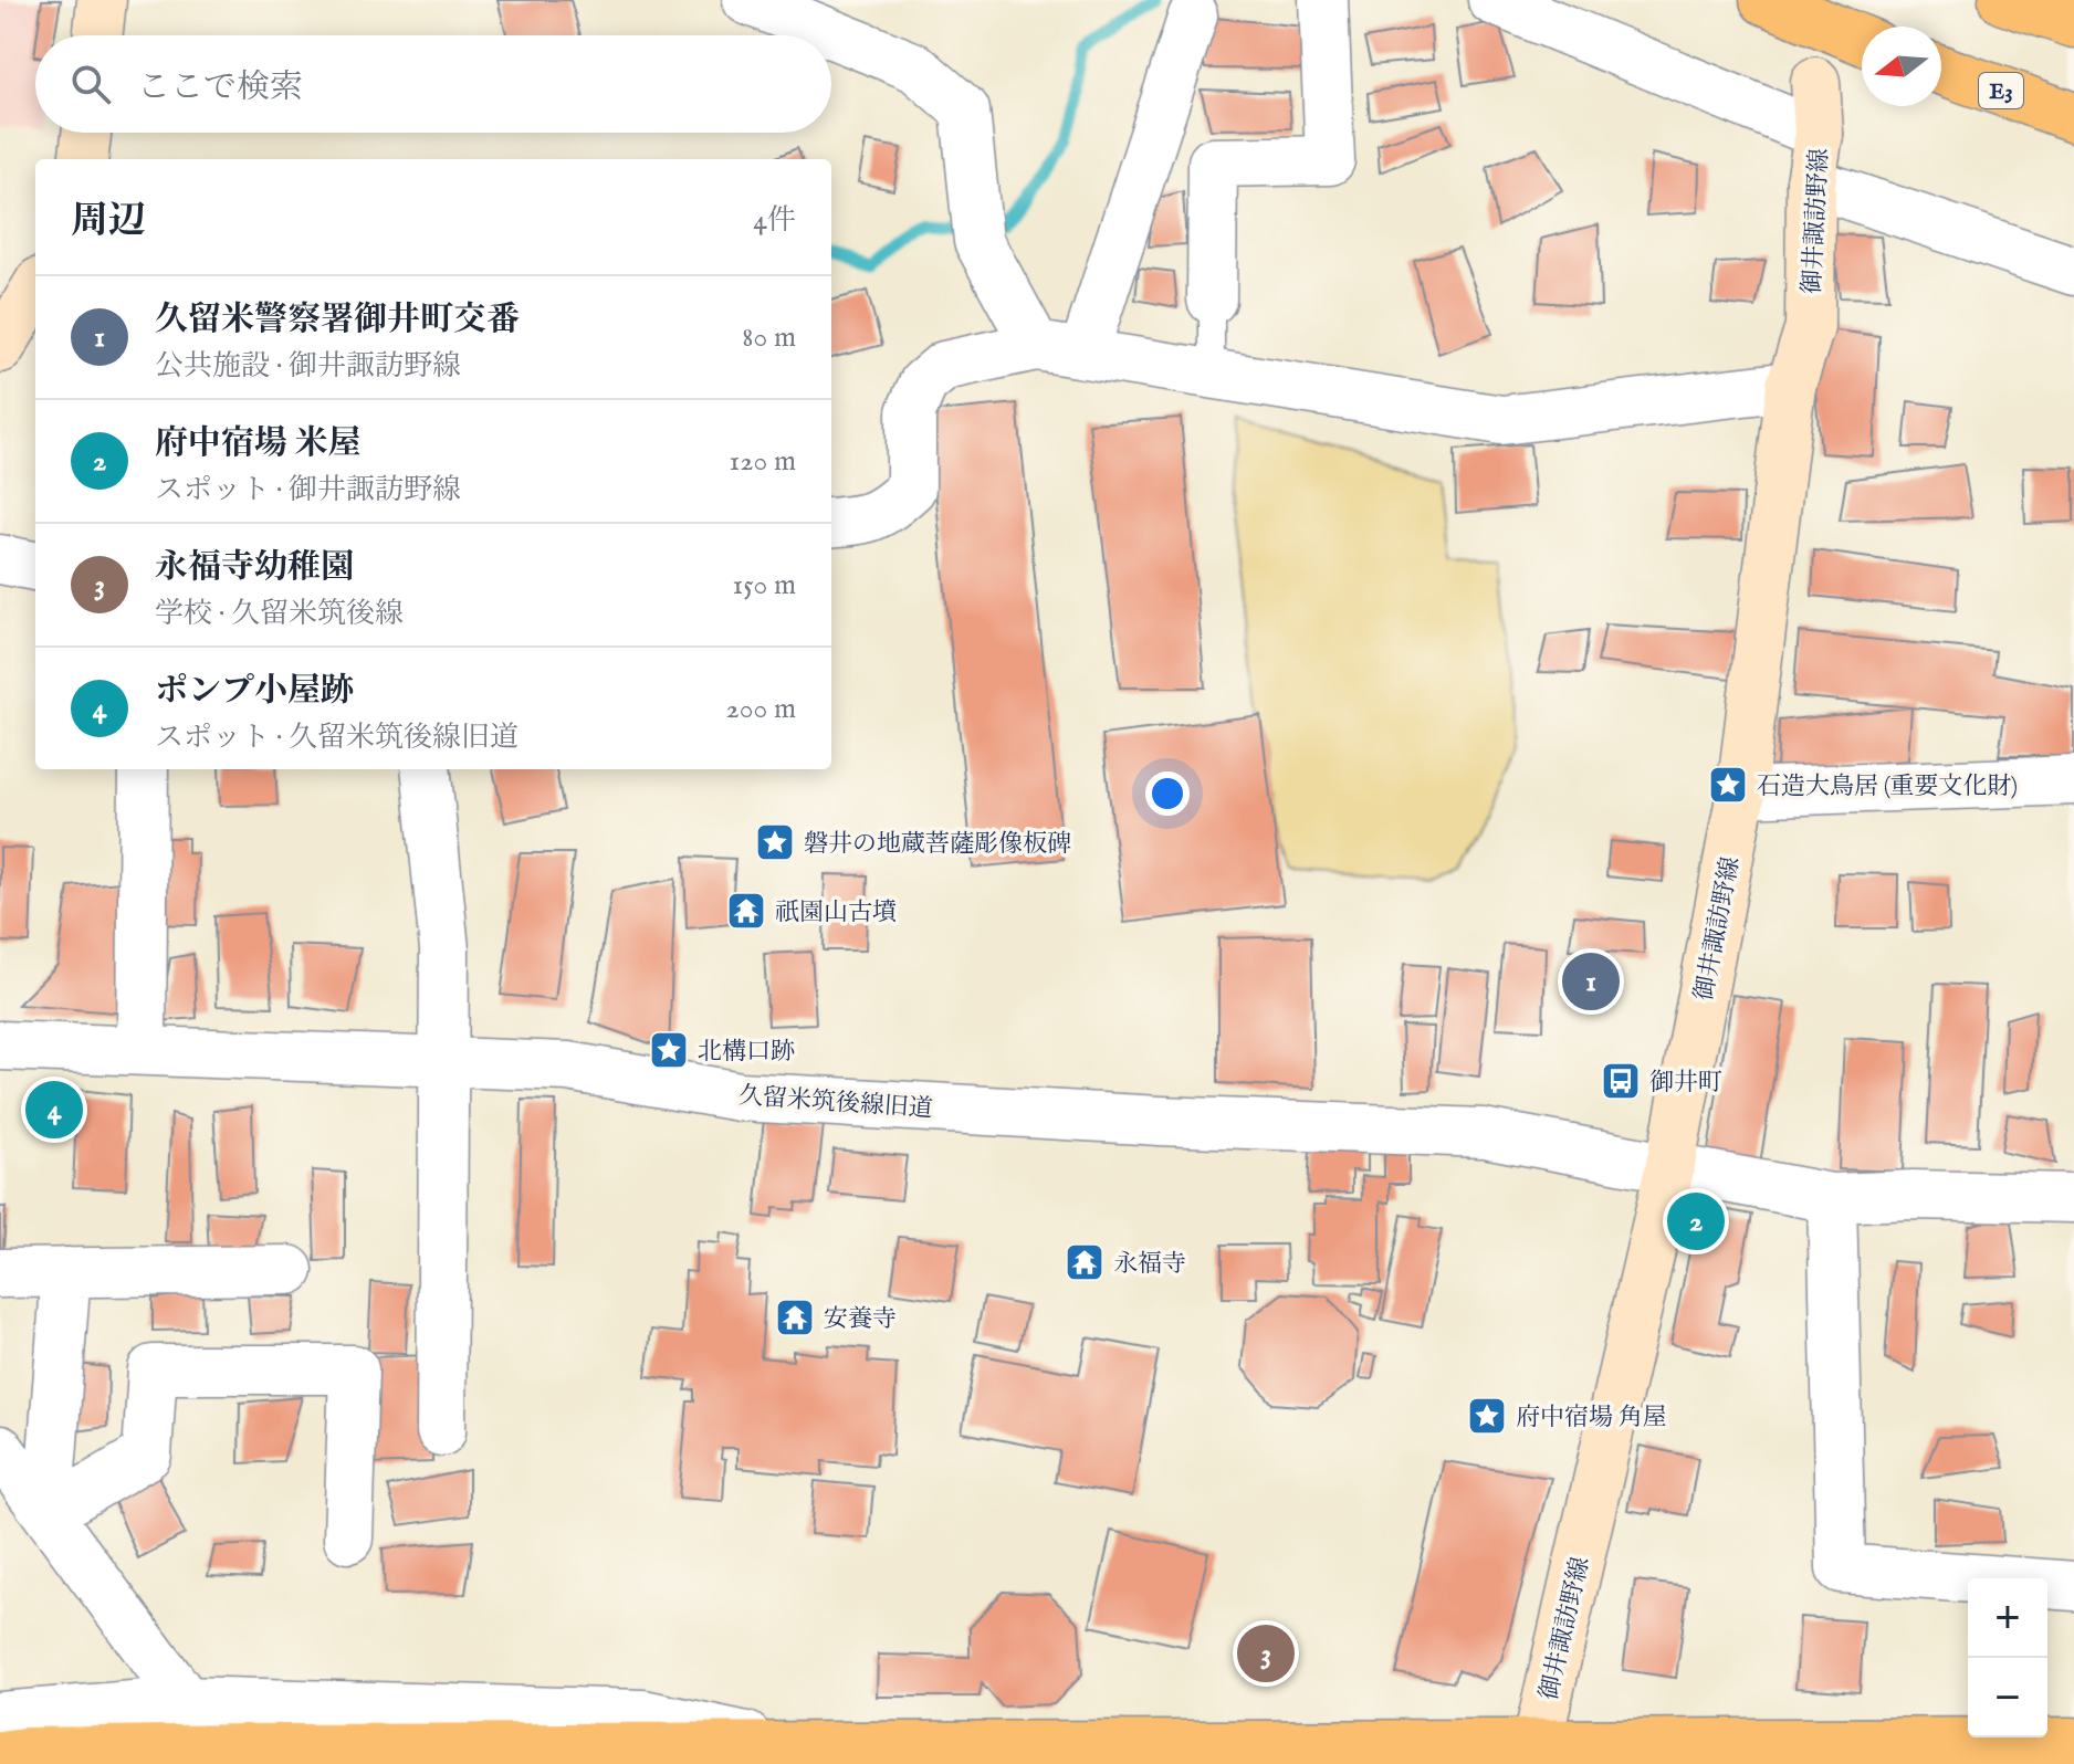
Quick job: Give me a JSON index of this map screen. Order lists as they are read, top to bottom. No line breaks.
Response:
{"streets":{"main road":["E3","御井諏訪野線"],"street":["久留米筑後線旧道"]},"crossings":[["御井諏訪野線","久留米筑後線旧道"]],"places":{"place":["石造大鳥居 (重要文化財)","磐井の地蔵菩薩彫像板碑","北構口跡","府中宿場 角屋"],"temple":["祇園山古墳","永福寺","安養寺"],"bus stop":["御井町"]},"north":"left","page":{"search":"ここで検索","heading":["周辺","4件"],"list":[{"mark":"1","name":"久留米警察署御井町交番","note":"公共施設 · 御井諏訪野線","value":"80 m"},{"mark":"2","name":"府中宿場 米屋","note":"スポット · 御井諏訪野線","value":"120 m"},{"mark":"3","name":"永福寺幼稚園","note":"学校 · 久留米筑後線","value":"150 m"},{"mark":"4","name":"ポンプ小屋跡","note":"スポット · 久留米筑後線旧道","value":"200 m"}],"pins":["1","4","2","3"],"map_buttons":["+","−"]}}
